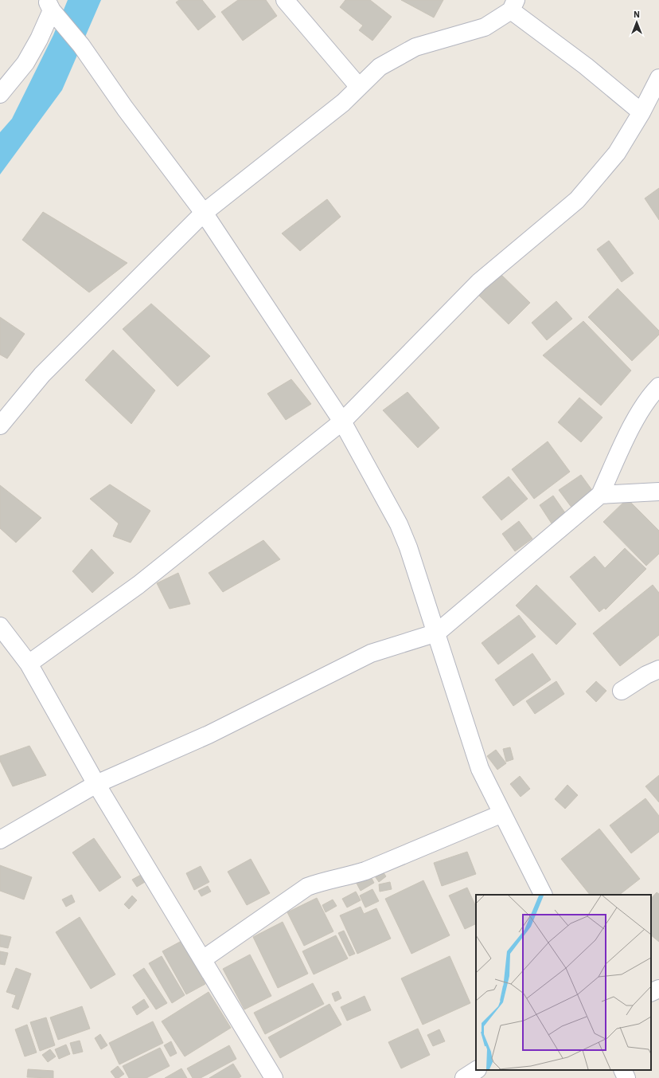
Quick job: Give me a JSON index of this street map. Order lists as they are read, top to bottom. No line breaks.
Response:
{"north":"top"}
